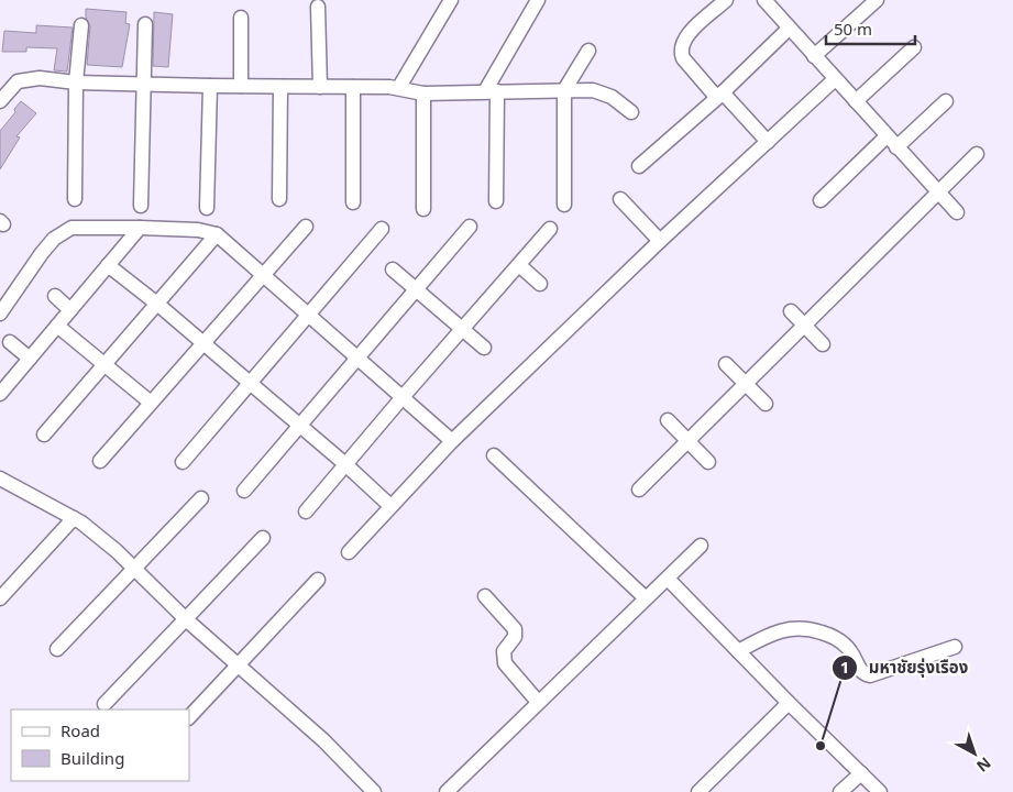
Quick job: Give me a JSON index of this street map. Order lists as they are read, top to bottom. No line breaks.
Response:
{"places":["มหาชัยรุ่งเรือง"],"legend":["Road","Building"],"scale_bar":"50 m","north":"bottom right"}
